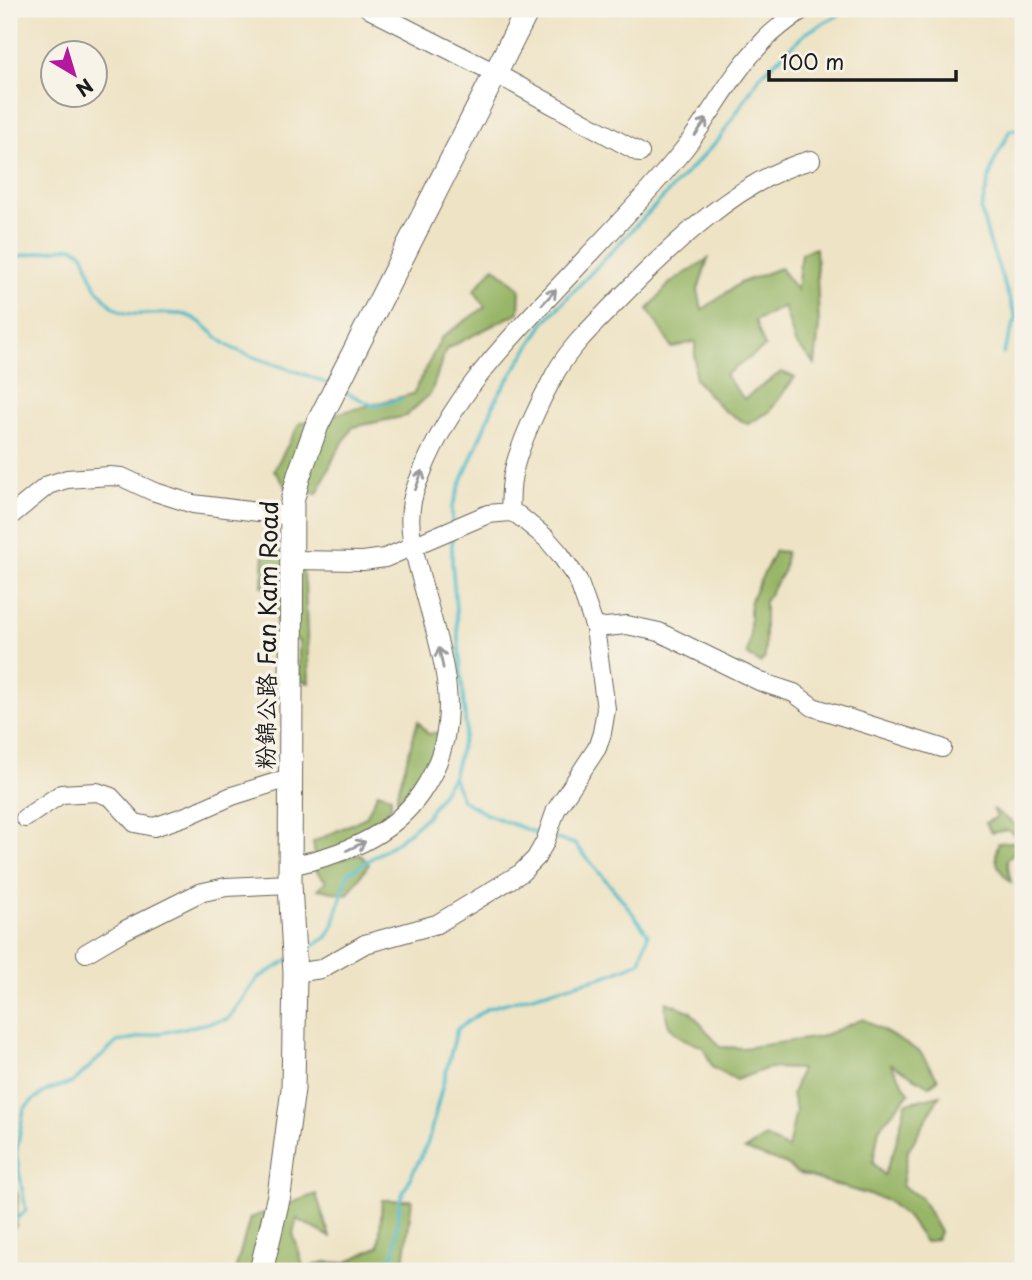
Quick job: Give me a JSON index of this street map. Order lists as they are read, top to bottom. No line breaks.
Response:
{"streets":{"main road":["粉錦公路 Fan Kam Road"]},"scale_bar":"100 m","north":"bottom right"}
